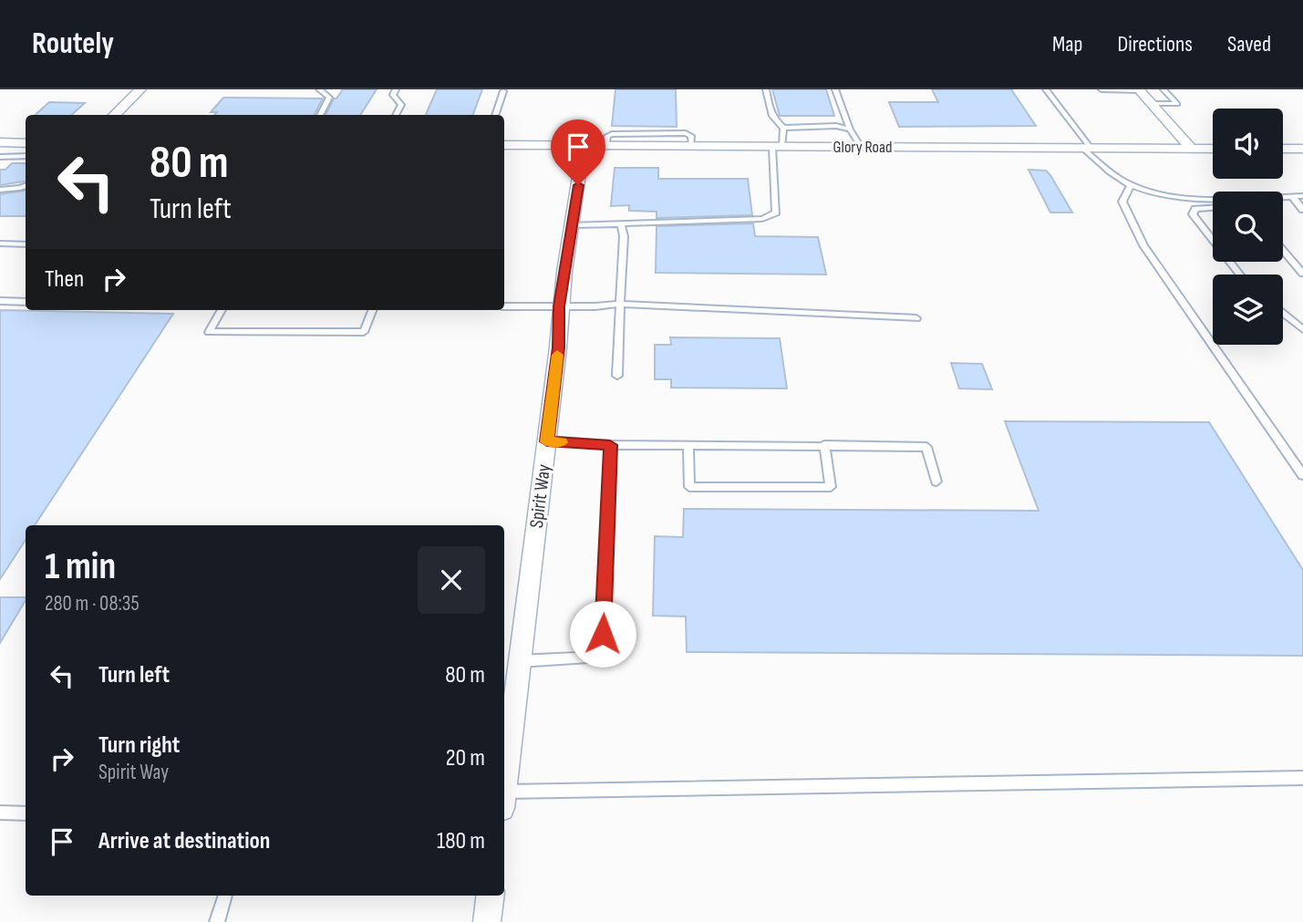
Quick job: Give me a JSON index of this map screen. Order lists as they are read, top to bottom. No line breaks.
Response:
{"streets":{"street":["Glory Road","Spirit Way"]},"crossings":[["Glory Road","Spirit Way"]],"page":{"header":"Routely","nav":["Map","Directions","Saved"],"turn":["80 m","Turn left"],"then":"Then","heading":["1 min","280 m · 08:35"],"list":[{"name":"Turn left","value":"80 m"},{"name":"Turn right","note":"Spirit Way","value":"20 m"},{"name":"Arrive at destination","value":"180 m"}]}}
